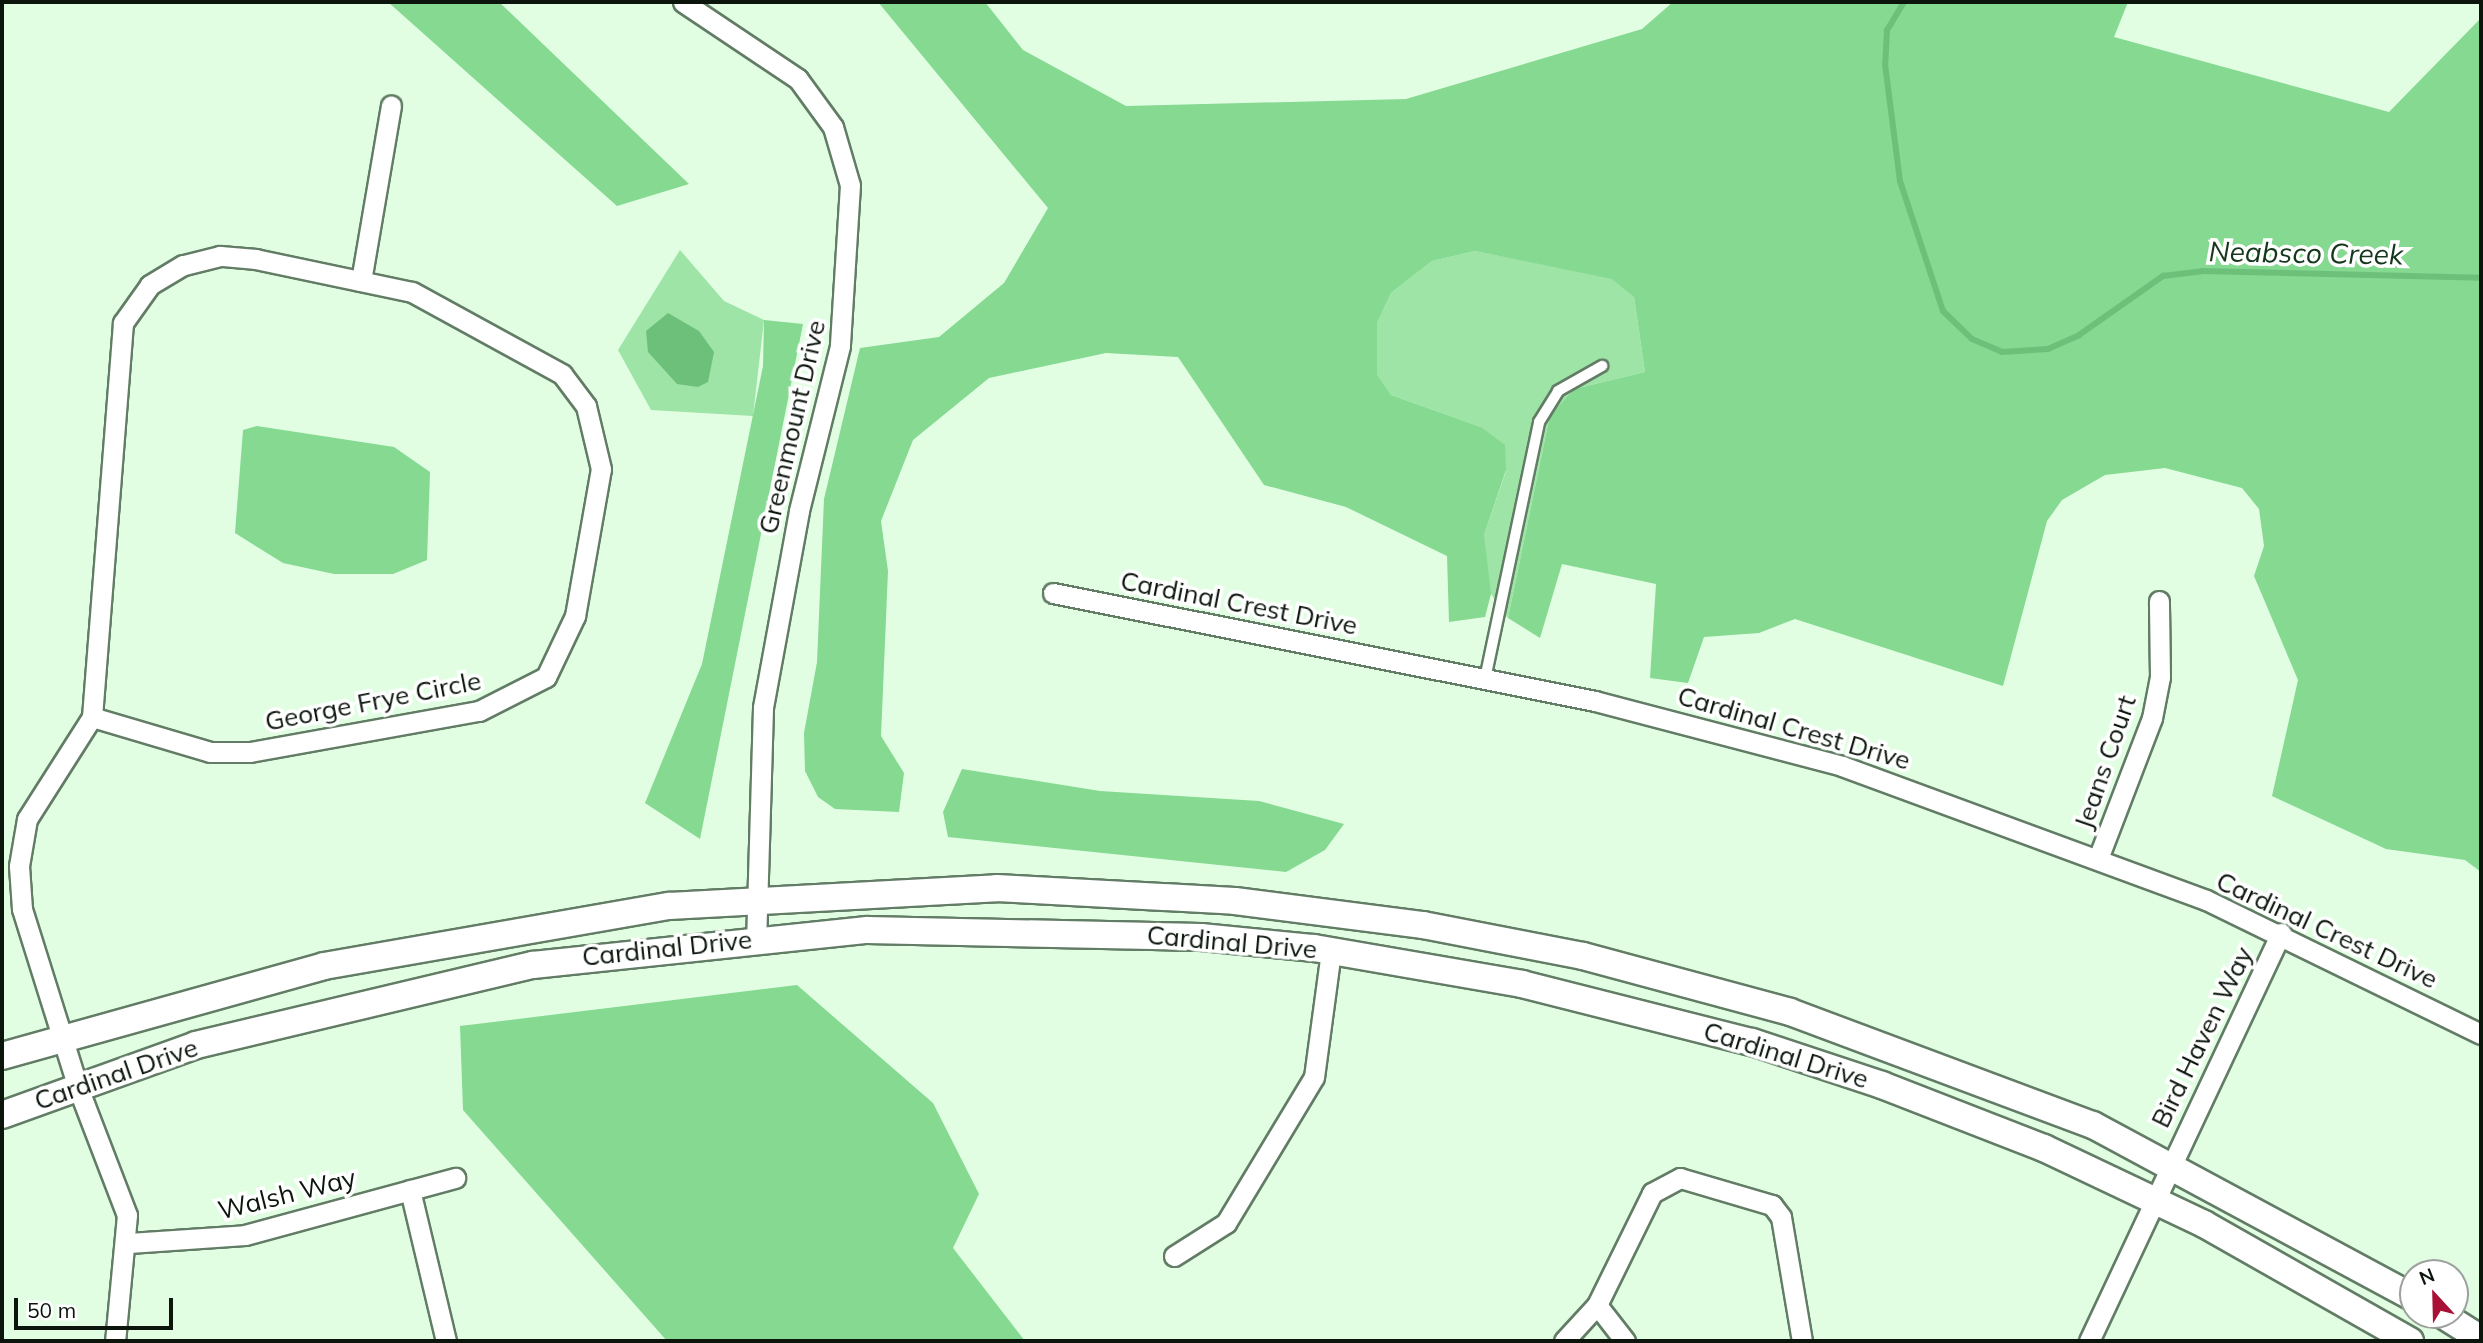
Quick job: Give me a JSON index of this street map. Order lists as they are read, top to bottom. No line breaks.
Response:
{"streets":{"main road":["Cardinal Drive"],"street":["Greenmount Drive","Cardinal Crest Drive","George Frye Circle","Jeans Court","Bird Haven Way","Walsh Way"]},"crossings":[["Greenmount Drive","Cardinal Drive"],["Cardinal Crest Drive","Jeans Court"],["Cardinal Crest Drive","Bird Haven Way"],["George Frye Circle","Cardinal Drive"],["George Frye Circle","Walsh Way"],["Cardinal Drive","Bird Haven Way"]],"water":["Neabsco Creek"],"scale_bar":"50 m","north":"top"}
